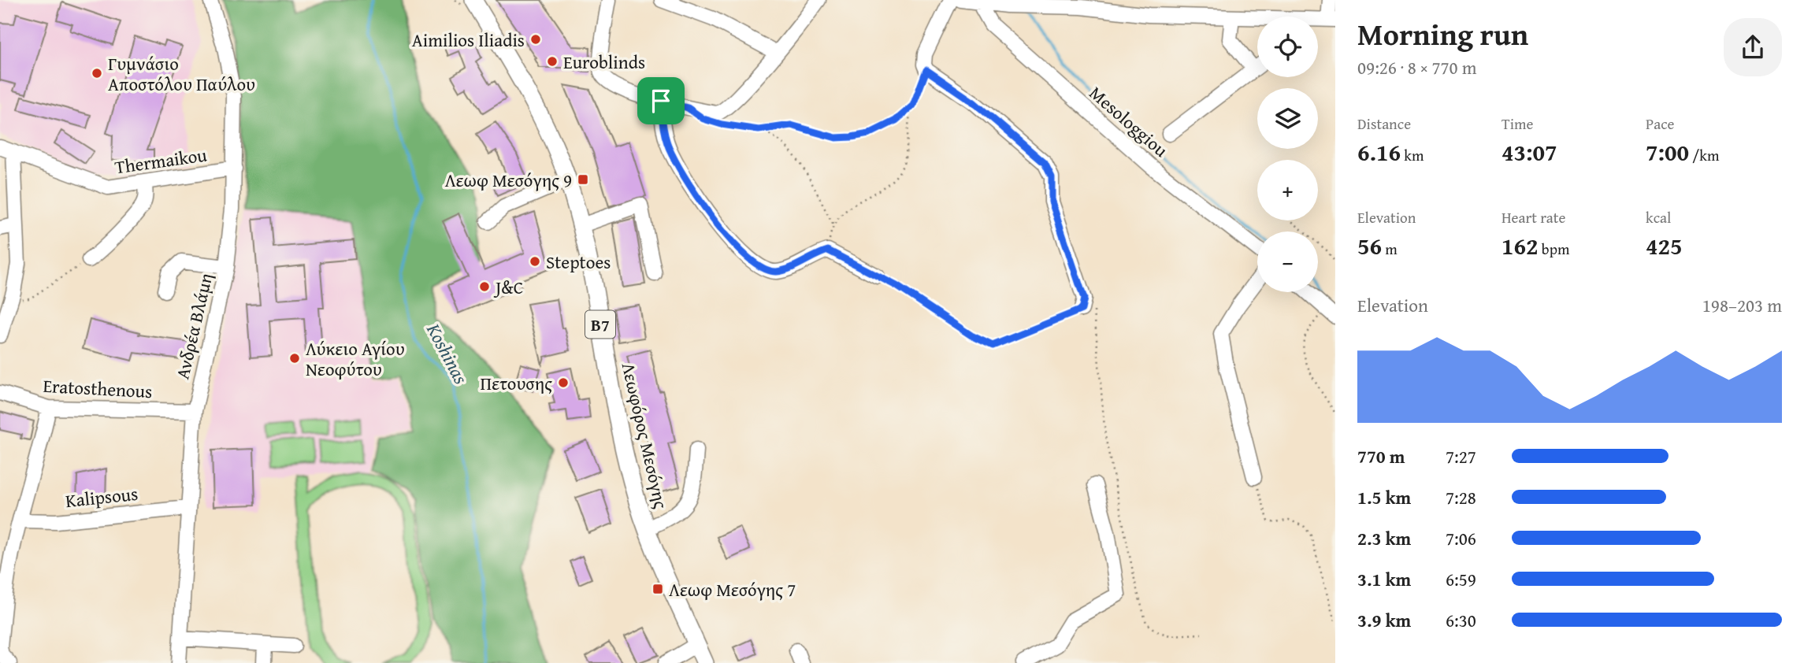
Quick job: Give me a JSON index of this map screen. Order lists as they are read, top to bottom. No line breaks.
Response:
{"streets":{"main road":["B7","Λεωφόρος Μεσόγης"],"street":["Mesologgiou","Thermaikou","Ανδρέα Βλάμη","Eratosthenous","Kalipsous"]},"crossings":[["Thermaikou","Ανδρέα Βλάμη"],["Ανδρέα Βλάμη","Eratosthenous"],["Ανδρέα Βλάμη","Kalipsous"]],"water":["Koshinas"],"places":{"other":["Aimilios Iliadis","Euroblinds","Γυμνάσιο Αποστόλου Παύλου","Steptoes","J&C","Λύκειο Αγίου Νεοφύτου","Πετουσης"],"transit":["Λεωφ Μεσόγης 9","Λεωφ Μεσόγης 7"]},"page":{"heading":["Morning run","09:26 · 8 × 770 m"],"map_buttons":["+","−"],"stats":[["Distance","6.16 km"],["Time","43:07"],["Pace","7:00 /km"],["Elevation","56 m"],["Heart rate","162 bpm"],["kcal","425"]],"chart":["Elevation","198–203 m"],"list":[{"name":"770 m","note":"7:27"},{"name":"1.5 km","note":"7:28"},{"name":"2.3 km","note":"7:06"},{"name":"3.1 km","note":"6:59"},{"name":"3.9 km","note":"6:30"}]}}
